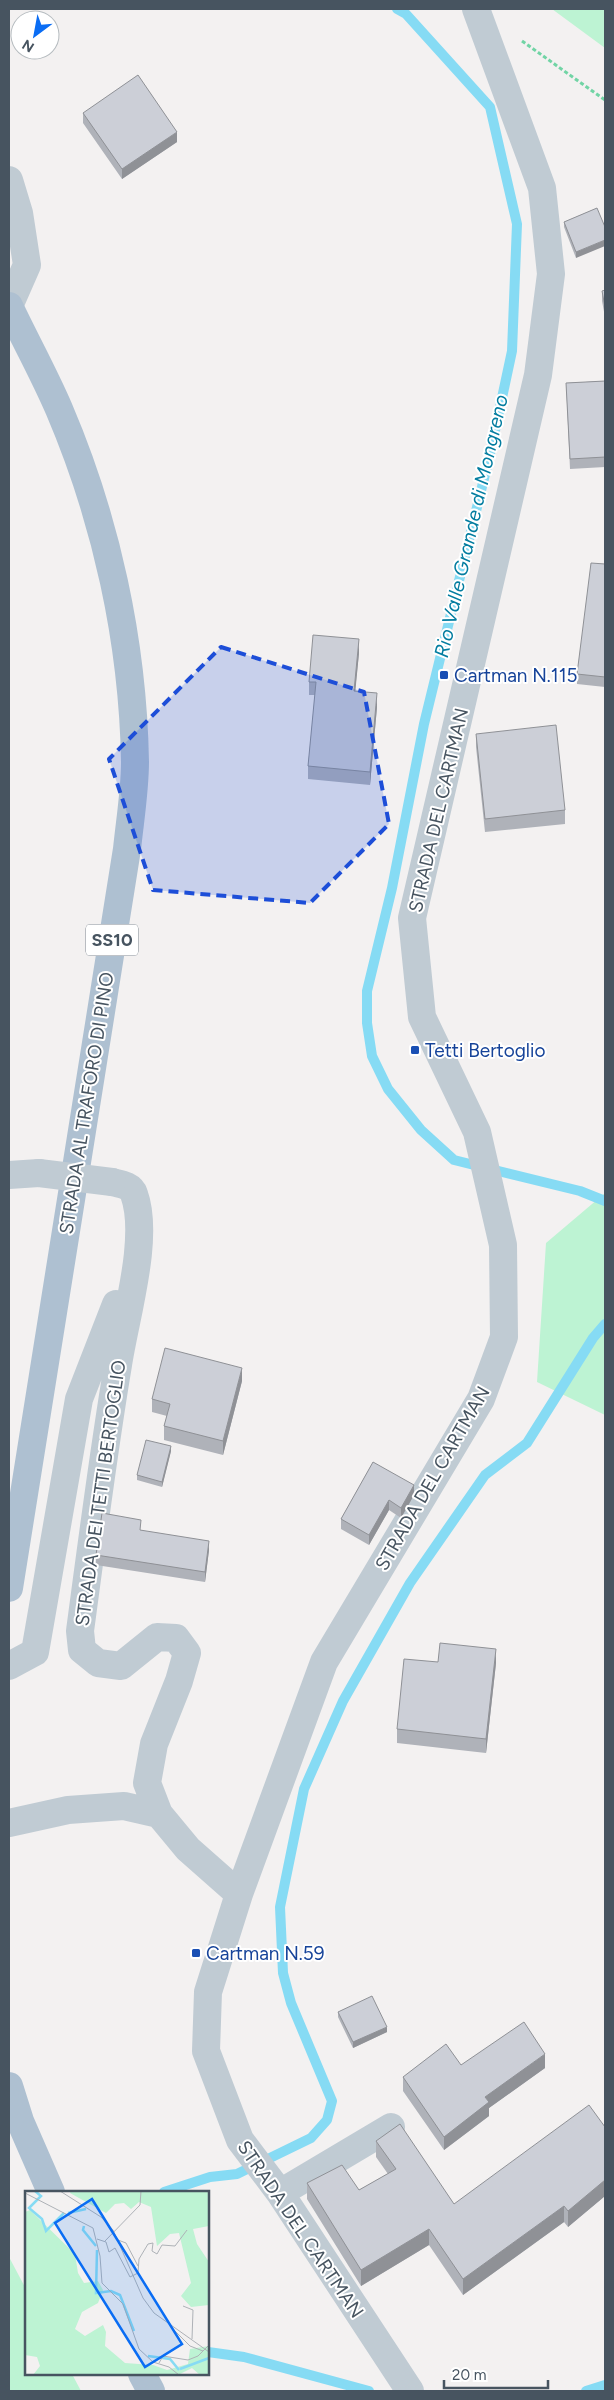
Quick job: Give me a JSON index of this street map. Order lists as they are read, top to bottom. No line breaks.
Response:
{"streets":{"main road":["SS10","STRADA AL TRAFORO DI PINO"],"street":["STRADA DEL CARTMAN","STRADA DEI TETTI BERTOGLIO"]},"crossings":[["STRADA DEL CARTMAN","STRADA DEI TETTI BERTOGLIO"]],"water":["Rio Valle Grande di Mongreno"],"places":{"transit":["Cartman N.115","Tetti Bertoglio","Cartman N.59"]},"scale_bar":"20 m","north":"bottom left"}
